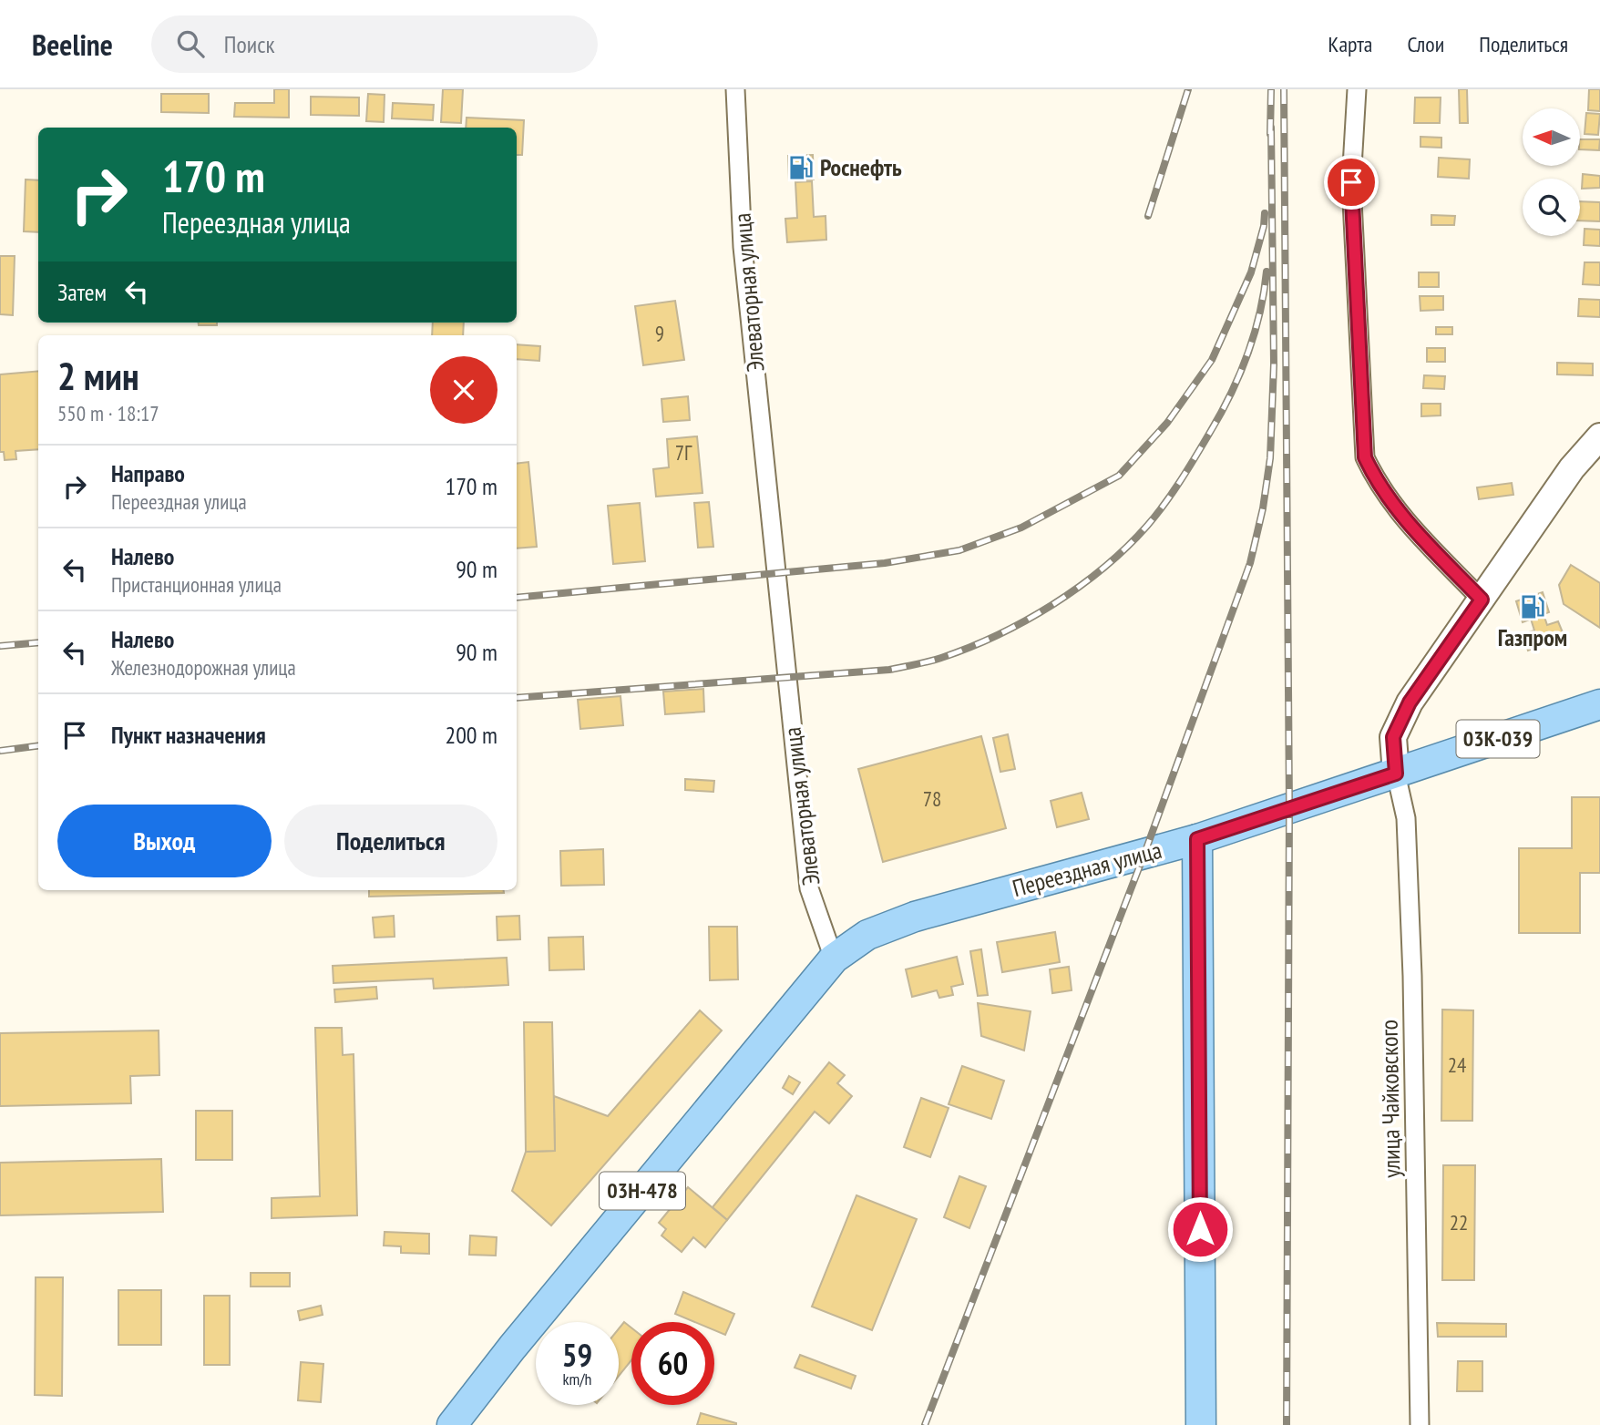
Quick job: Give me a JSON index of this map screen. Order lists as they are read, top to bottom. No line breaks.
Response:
{"streets":{"main road":["03К-039","Переездная улица","03Н-478"],"street":["Элеваторная улица","улица Чайковского"]},"crossings":[["Элеваторная улица","Переездная улица"],["Элеваторная улица","03Н-478"],["Переездная улица","улица Чайковского"],["Переездная улица","03Н-478"]],"places":{"fuel station":["Роснефть","Газпром"]},"house_numbers":["9","7Г","78","24","22"],"north":"left","page":{"header":"Beeline","search":"Поиск","nav":["Карта","Слои","Поделиться"],"turn":["170 m","Переездная улица"],"then":"Затем","heading":["2 мин","550 m · 18:17"],"list":[{"name":"Направо","note":"Переездная улица","value":"170 m"},{"name":"Налево","note":"Пристанционная улица","value":"90 m"},{"name":"Налево","note":"Железнодорожная улица","value":"90 m"},{"name":"Пункт назначения","value":"200 m"}],"buttons":["Выход","Поделиться"],"speed":"59 km/h","limit":"60"}}
